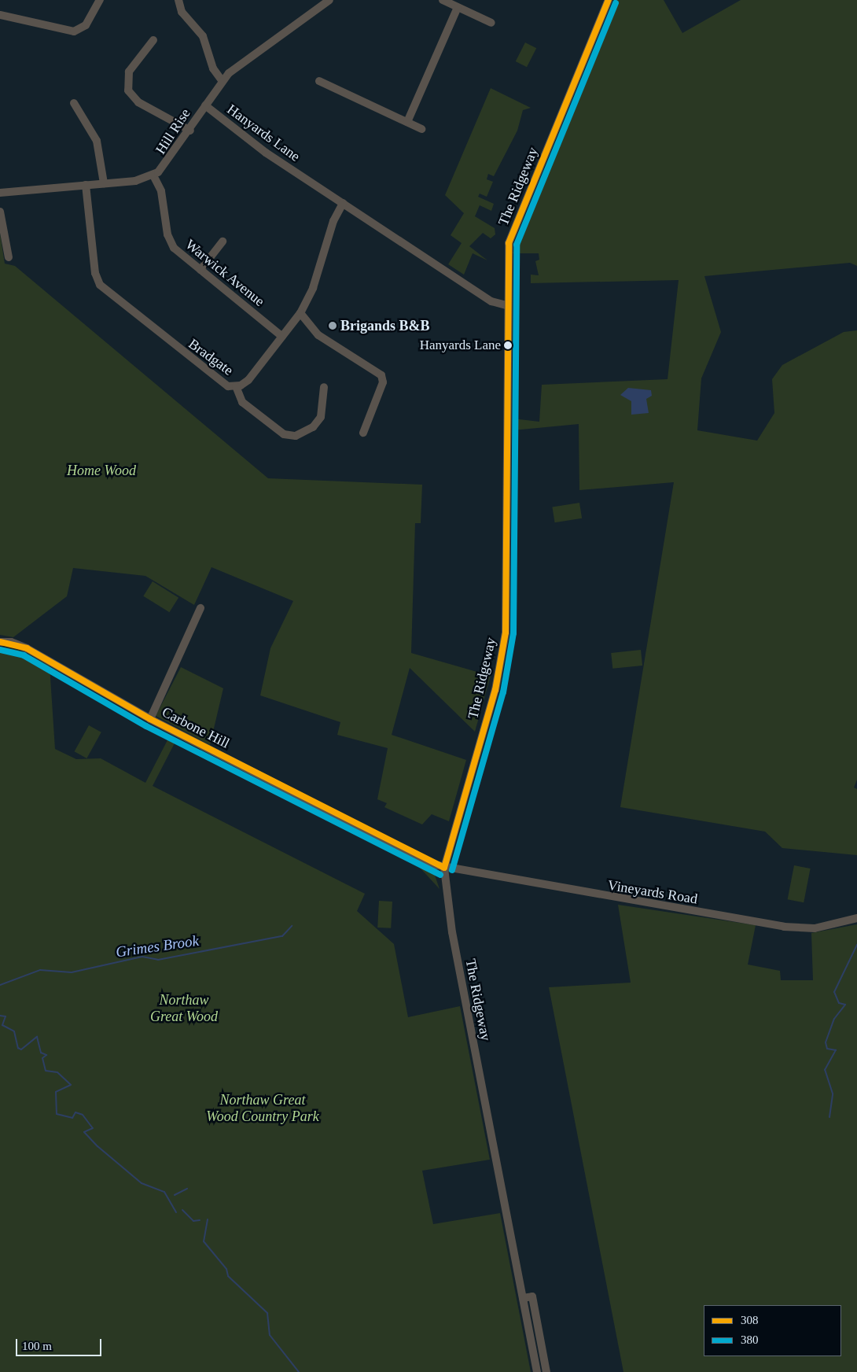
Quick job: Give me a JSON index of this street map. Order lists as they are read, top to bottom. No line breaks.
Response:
{"streets":{"street":["Hill Rise","Hanyards Lane","The Ridgeway","Warwick Avenue","Bradgate","Carbone Hill","Vineyards Road"]},"crossings":[["Hill Rise","Hanyards Lane"],["Hill Rise","Warwick Avenue"],["Hill Rise","Bradgate"],["Hanyards Lane","The Ridgeway"],["Hanyards Lane","Bradgate"],["The Ridgeway","Carbone Hill"],["The Ridgeway","Vineyards Road"],["Warwick Avenue","Bradgate"],["Carbone Hill","Vineyards Road"]],"water":["Grimes Brook"],"parks":["Home Wood","Northaw Great Wood","Northaw Great Wood Country Park"],"places":["Brigands B&B","Hanyards Lane"],"lines":["transit line 308","transit line 380"],"legend":["308","380"],"scale_bar":"100 m"}
